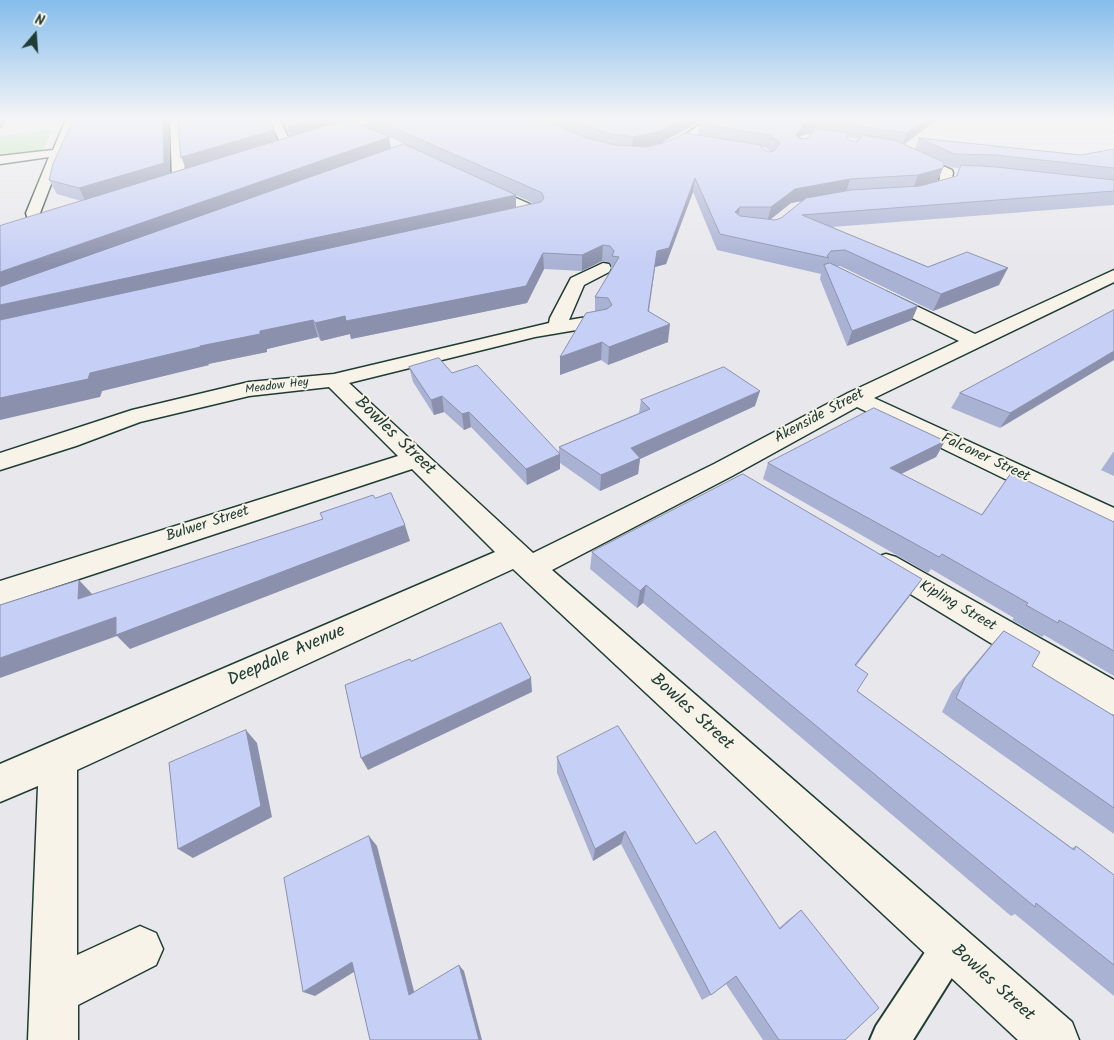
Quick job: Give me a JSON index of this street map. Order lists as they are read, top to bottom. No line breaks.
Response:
{"streets":{"street":["Meadow Hey","Akenside Street","Bowles Street","Falconer Street","Bulwer Street","Kipling Street","Deepdale Avenue"]},"crossings":[["Meadow Hey","Bowles Street"],["Akenside Street","Bowles Street"],["Akenside Street","Falconer Street"],["Akenside Street","Deepdale Avenue"],["Bowles Street","Bulwer Street"],["Bowles Street","Deepdale Avenue"]],"north":"top"}
